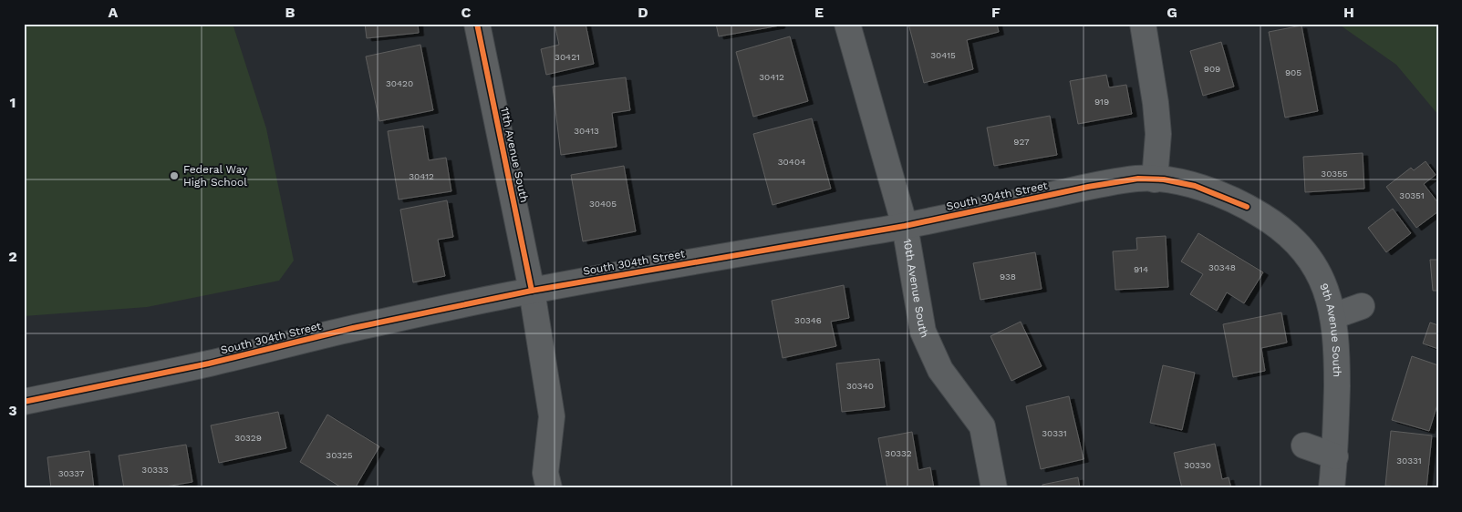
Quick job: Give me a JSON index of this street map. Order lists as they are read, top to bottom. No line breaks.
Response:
{"streets":{"street":["11th Avenue South","South 304th Street","10th Avenue South","9th Avenue South"]},"crossings":[["11th Avenue South","South 304th Street"],["South 304th Street","10th Avenue South"],["South 304th Street","9th Avenue South"]],"places":["Federal Way High School"],"house_numbers":["30415","30421","909","905","30412","30420","919","30413","927","30404","30355","30412","30351","30405","30348","914","938","30346","30340","30331","30329","30332","30325","30331","30330","30333","30337"],"grid":{"columns":["A","B","C","D","E","F","G","H"],"rows":["1","2","3"]}}
